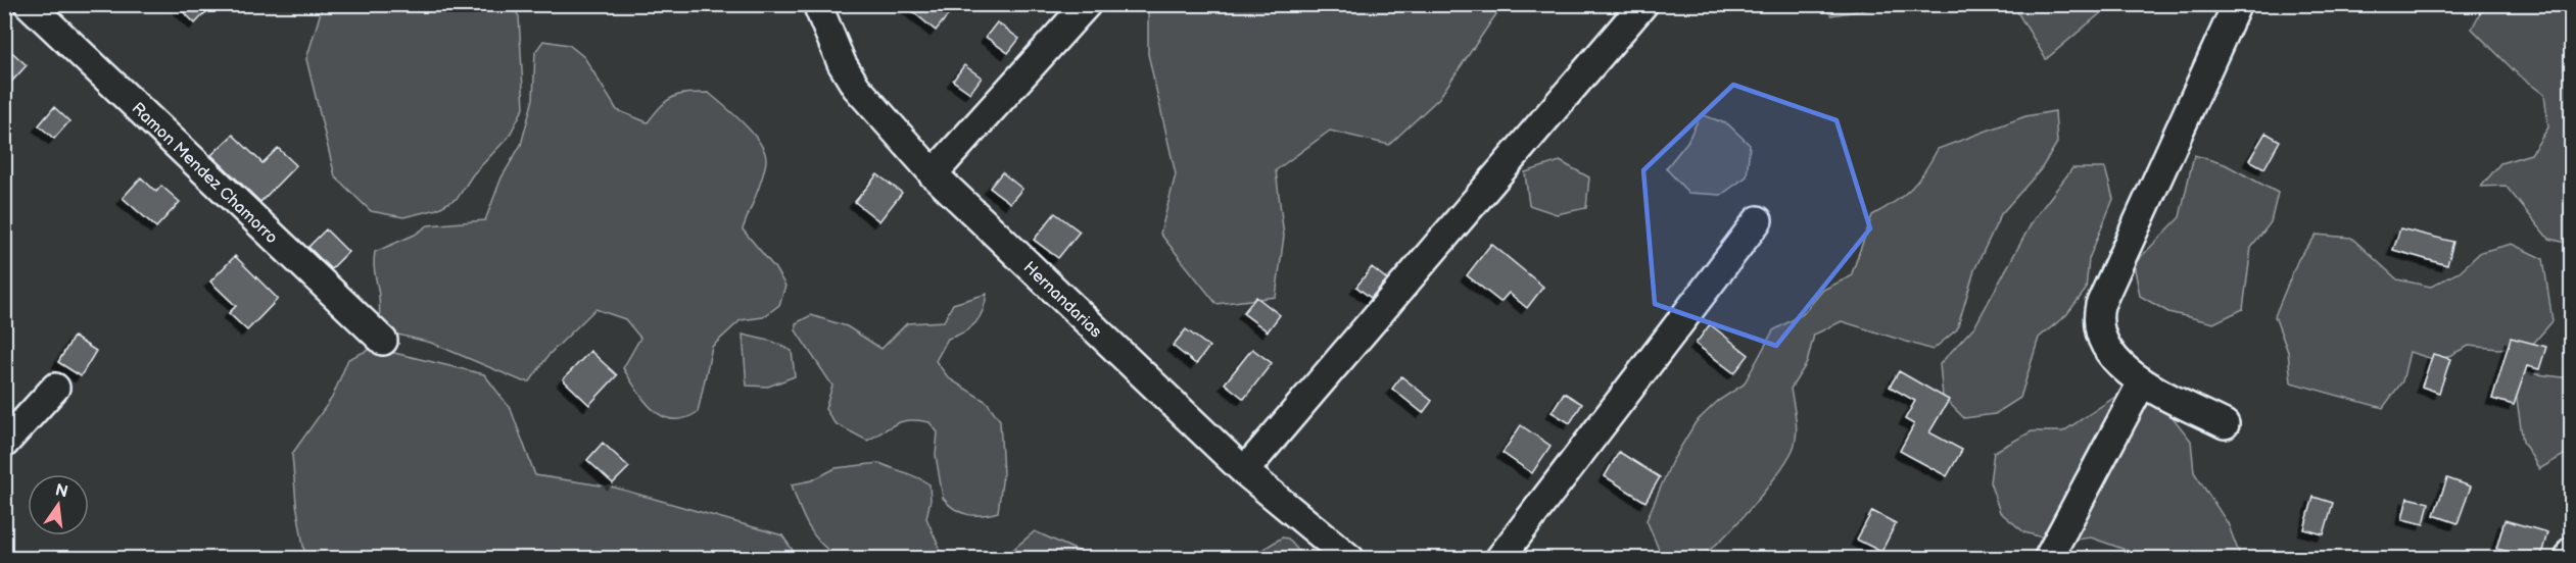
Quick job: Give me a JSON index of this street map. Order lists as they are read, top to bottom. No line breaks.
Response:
{"streets":{"street":["Ramon Mendez Chamorro","Hernandarias"]},"north":"top"}
